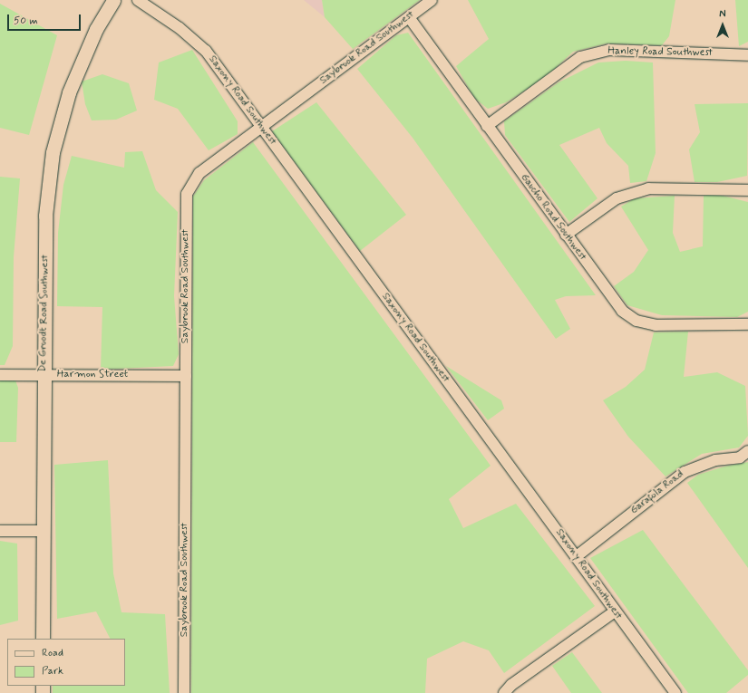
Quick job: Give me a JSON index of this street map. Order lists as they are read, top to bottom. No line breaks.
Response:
{"streets":{"street":["Saybrook Road Southwest","Hanley Road Southwest","Saxony Road Southwest","Gaucho Road Southwest","De Groodt Road Southwest","Harmon Street","Garafola Road"]},"crossings":[["Saybrook Road Southwest","Saxony Road Southwest"],["Saybrook Road Southwest","Gaucho Road Southwest"],["Saybrook Road Southwest","Harmon Street"],["Hanley Road Southwest","Gaucho Road Southwest"],["Saxony Road Southwest","Garafola Road"],["De Groodt Road Southwest","Harmon Street"]],"legend":["Road","Park"],"scale_bar":"50 m","north":"top"}
